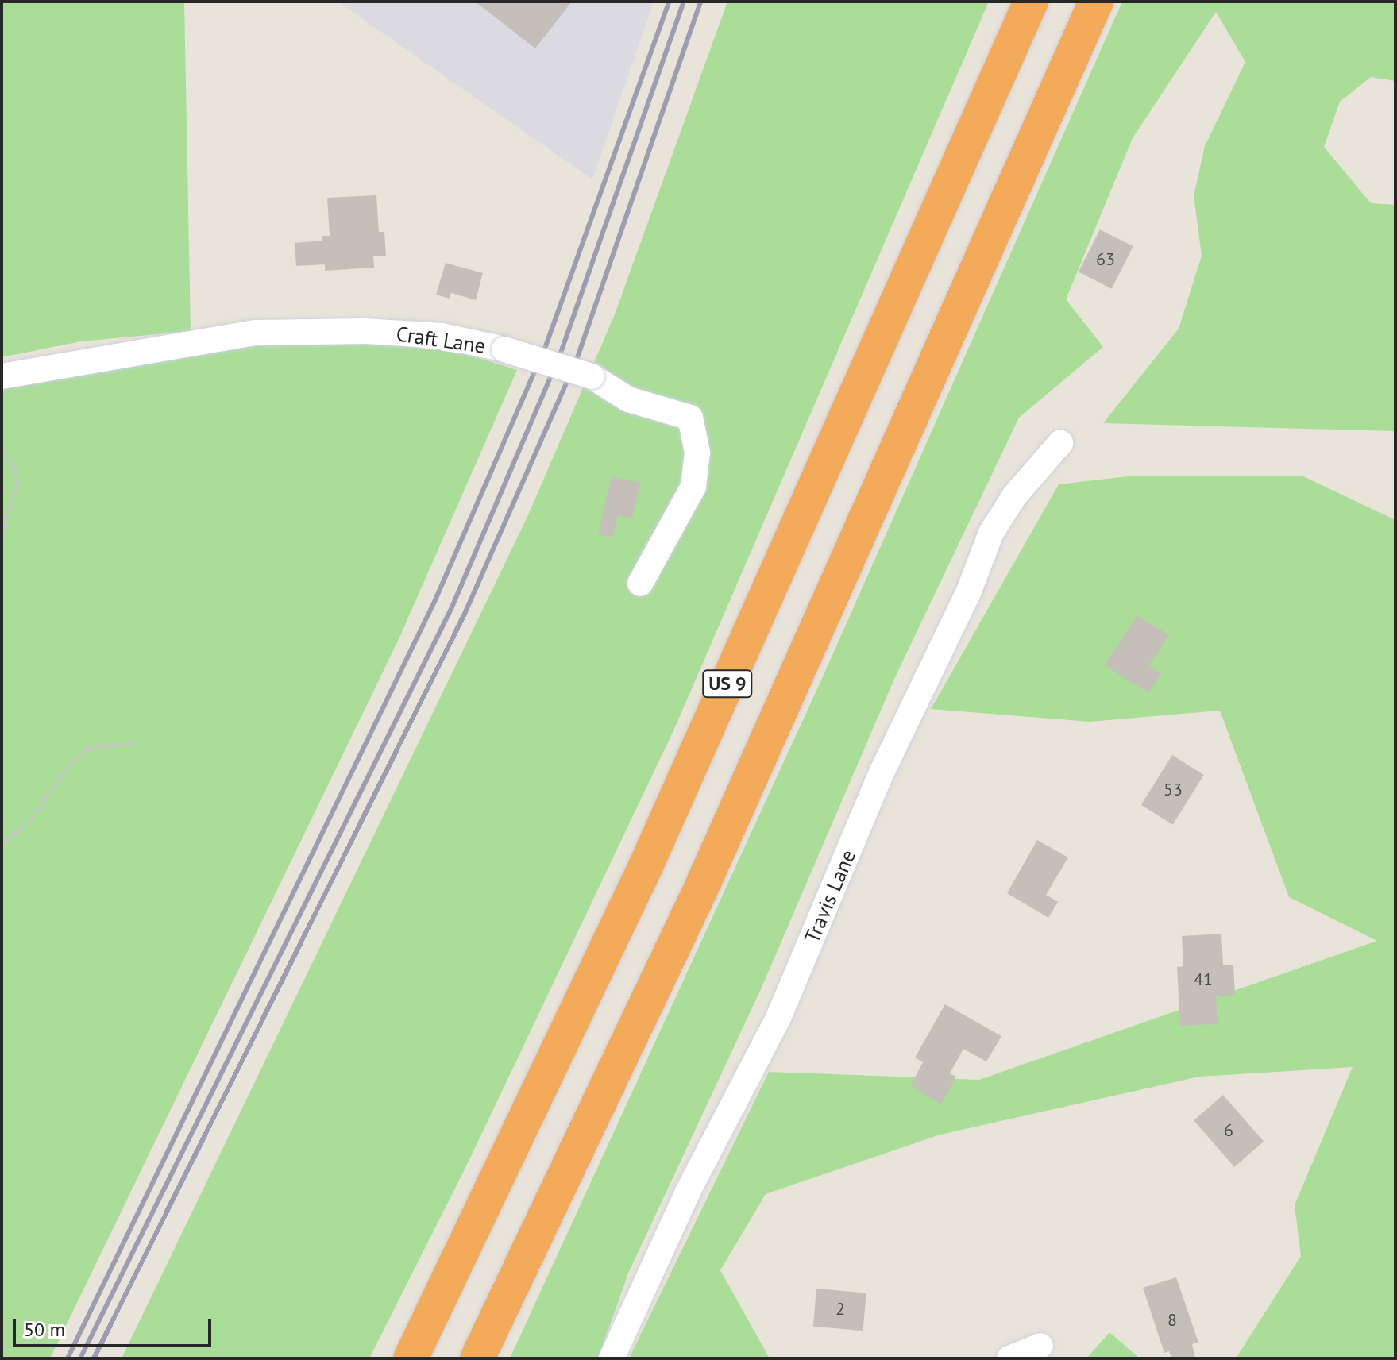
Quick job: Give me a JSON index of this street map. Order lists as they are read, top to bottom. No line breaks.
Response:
{"streets":{"highway":["US 9"],"street":["Craft Lane","Travis Lane"]},"house_numbers":["63","53","41","6","2","8"],"scale_bar":"50 m"}
